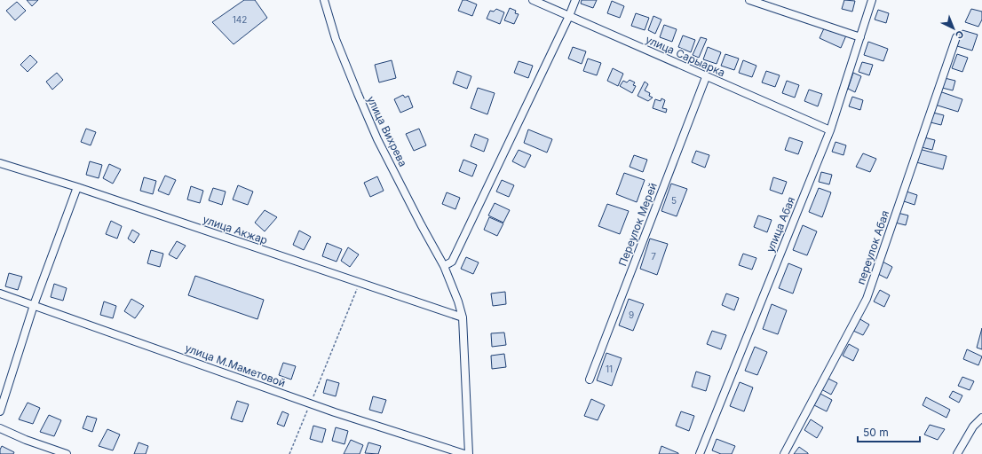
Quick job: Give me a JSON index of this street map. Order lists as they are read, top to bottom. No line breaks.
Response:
{"streets":{"street":["улица Сарыарка","улица Вихрева","Переулок Мерей","улица Абая","улица Акжар","переулок Абая","улица М.Маметовой"]},"crossings":[["улица Сарыарка","Переулок Мерей"],["улица Сарыарка","улица Абая"],["улица Вихрева","улица Акжар"]],"house_numbers":["142","5","7","9","11"],"scale_bar":"50 m","north":"bottom right"}
